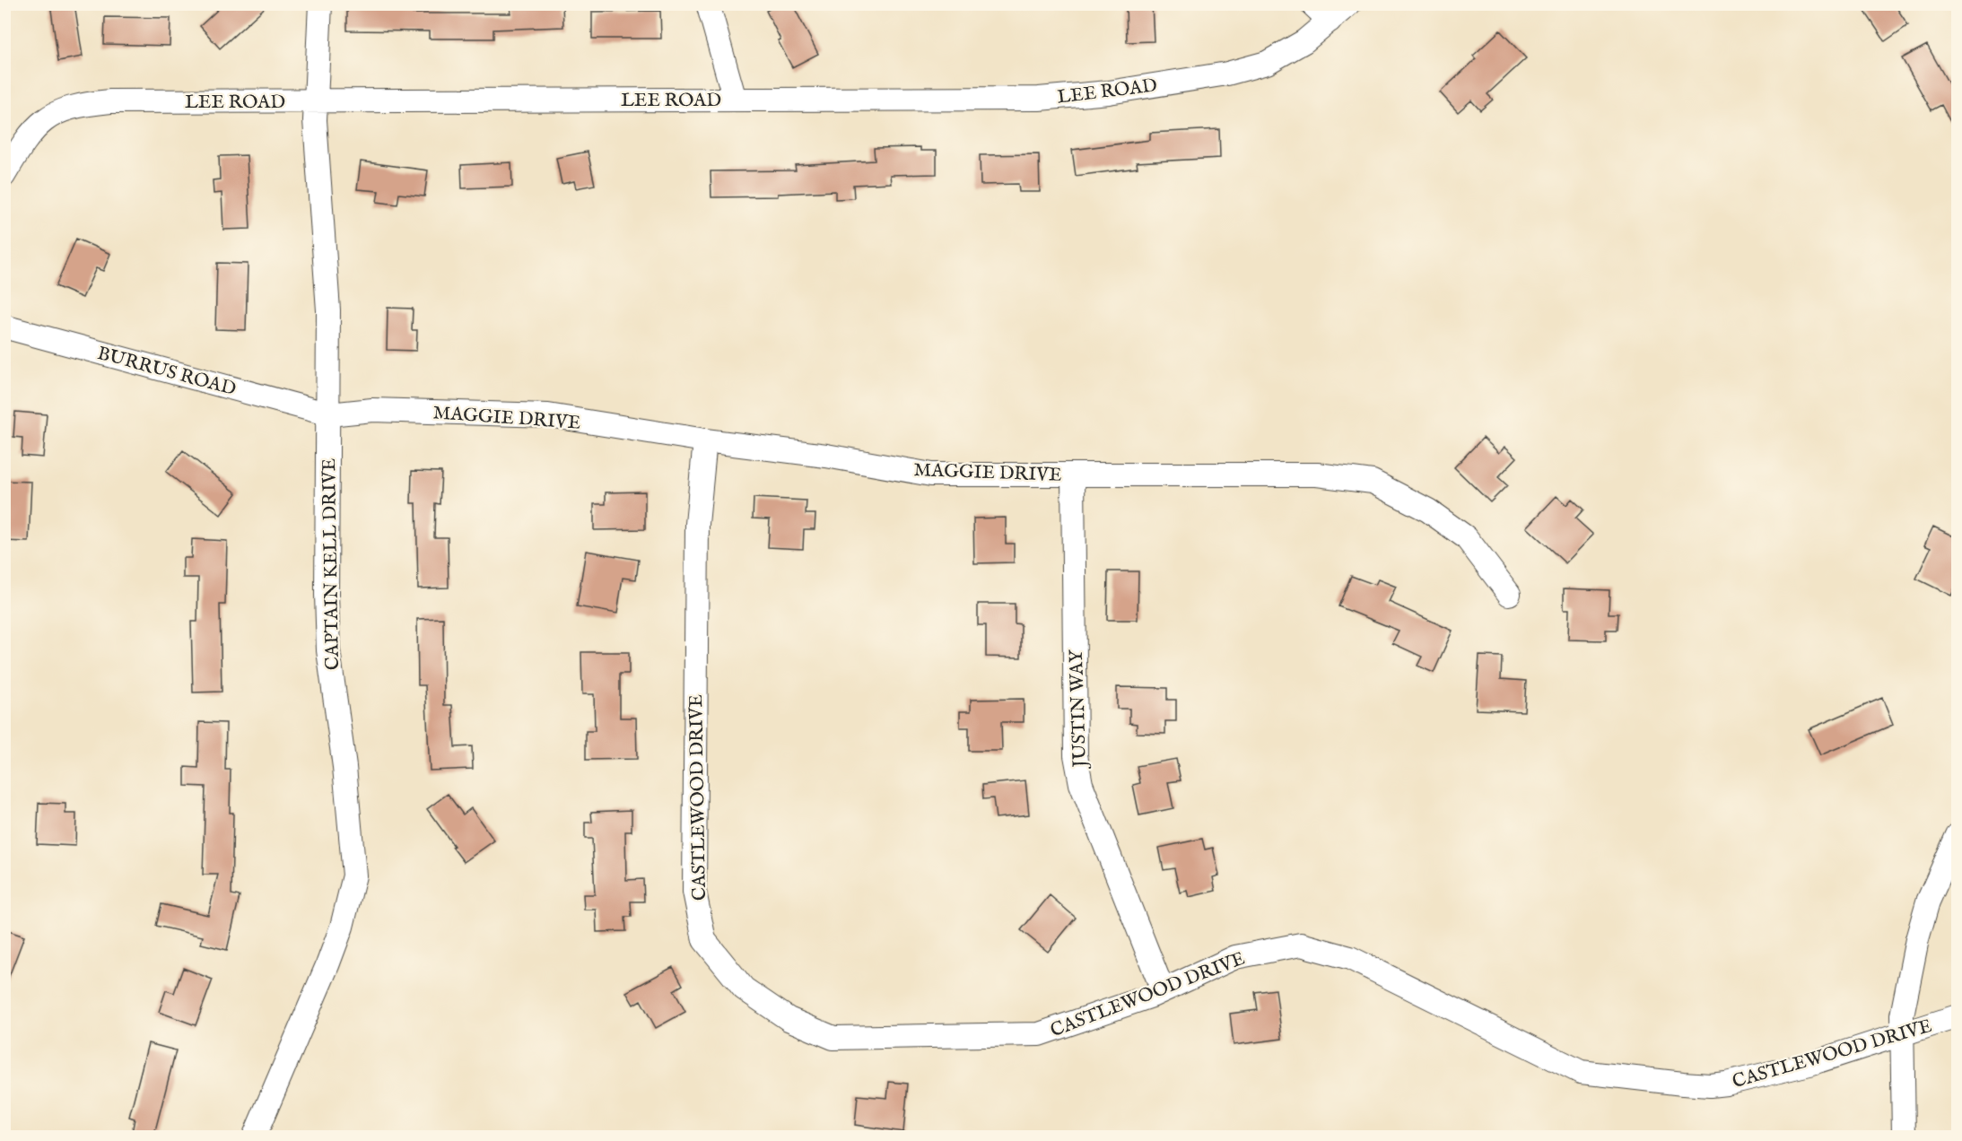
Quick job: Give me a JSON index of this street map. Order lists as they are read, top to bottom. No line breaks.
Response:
{"streets":{"street":["LEE ROAD","BURRUS ROAD","MAGGIE DRIVE","CAPTAIN KELL DRIVE","JUSTIN WAY","CASTLEWOOD DRIVE"]},"crossings":[["LEE ROAD","CAPTAIN KELL DRIVE"],["BURRUS ROAD","MAGGIE DRIVE"],["BURRUS ROAD","CAPTAIN KELL DRIVE"],["MAGGIE DRIVE","CAPTAIN KELL DRIVE"],["MAGGIE DRIVE","JUSTIN WAY"],["MAGGIE DRIVE","CASTLEWOOD DRIVE"],["JUSTIN WAY","CASTLEWOOD DRIVE"]]}
